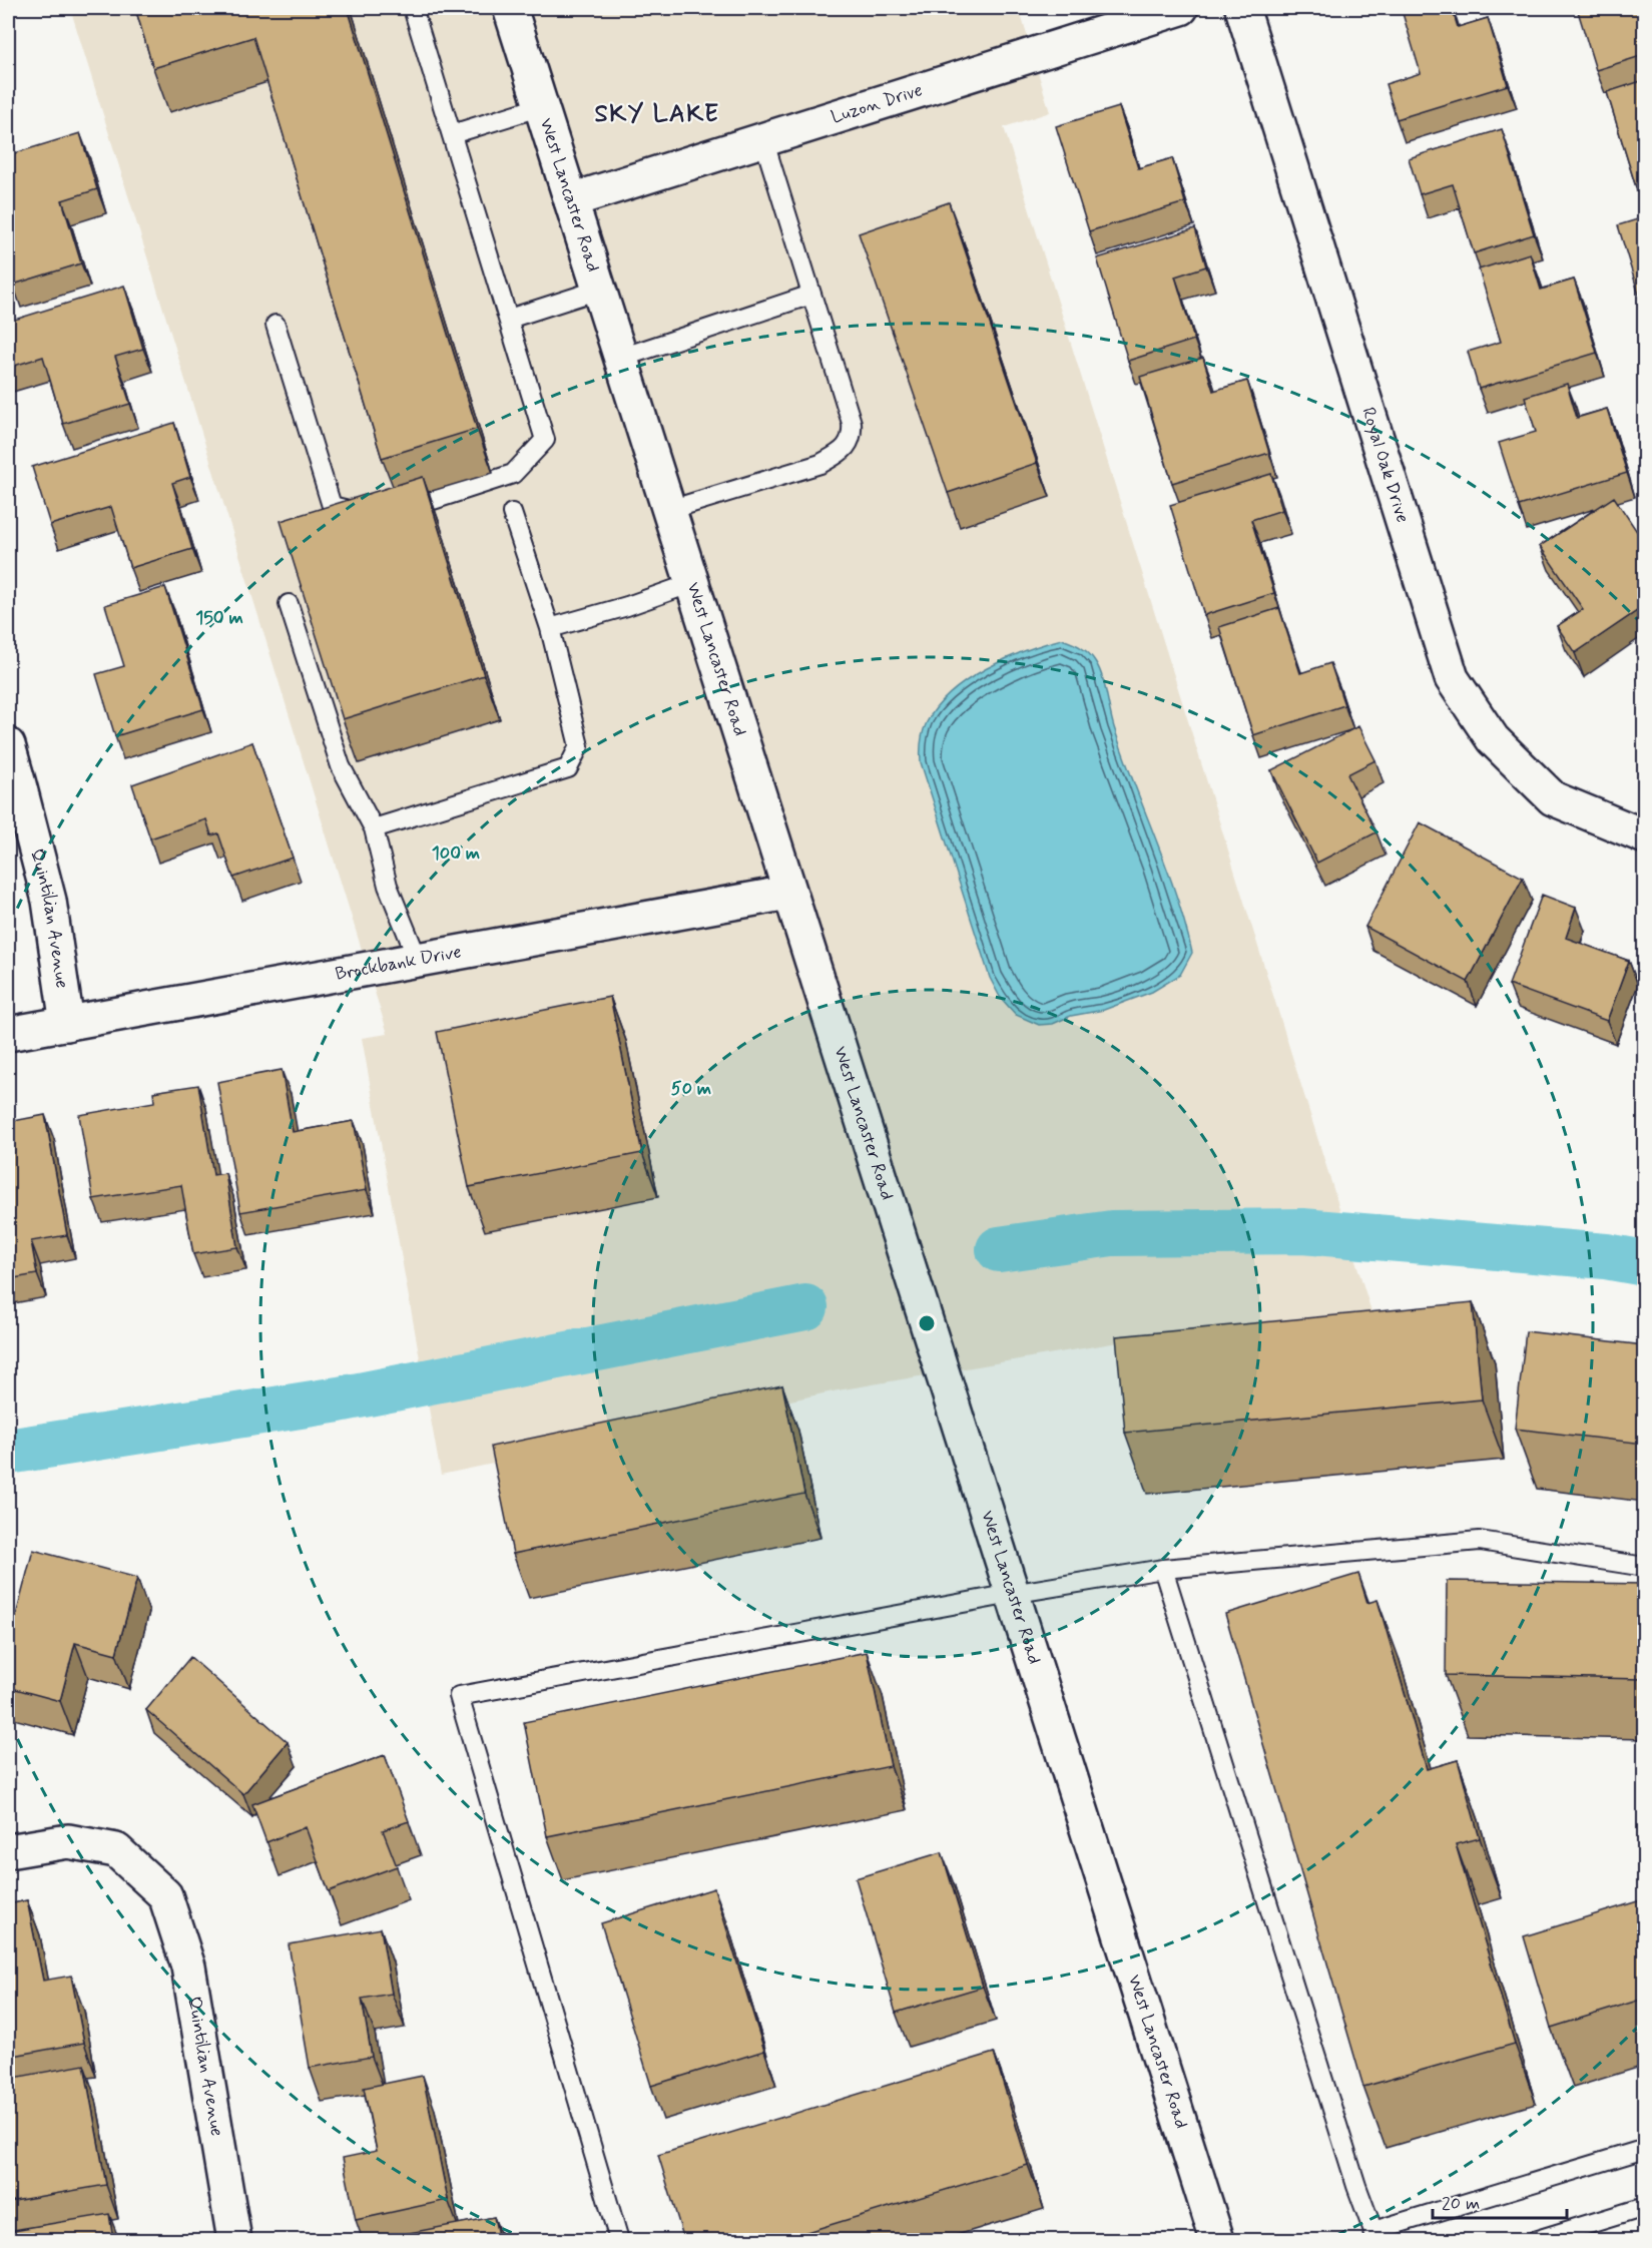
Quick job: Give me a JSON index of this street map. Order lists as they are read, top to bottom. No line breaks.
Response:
{"streets":{"street":["Luzon Drive","West Lancaster Road","Royal Oak Drive","Quintilian Avenue","Brockbank Drive"]},"crossings":[["Luzon Drive","West Lancaster Road"],["West Lancaster Road","Brockbank Drive"],["Quintilian Avenue","Brockbank Drive"]],"districts":["SKY LAKE"],"scale_bar":"20 m","rings":["150 m","100 m","50 m"]}
